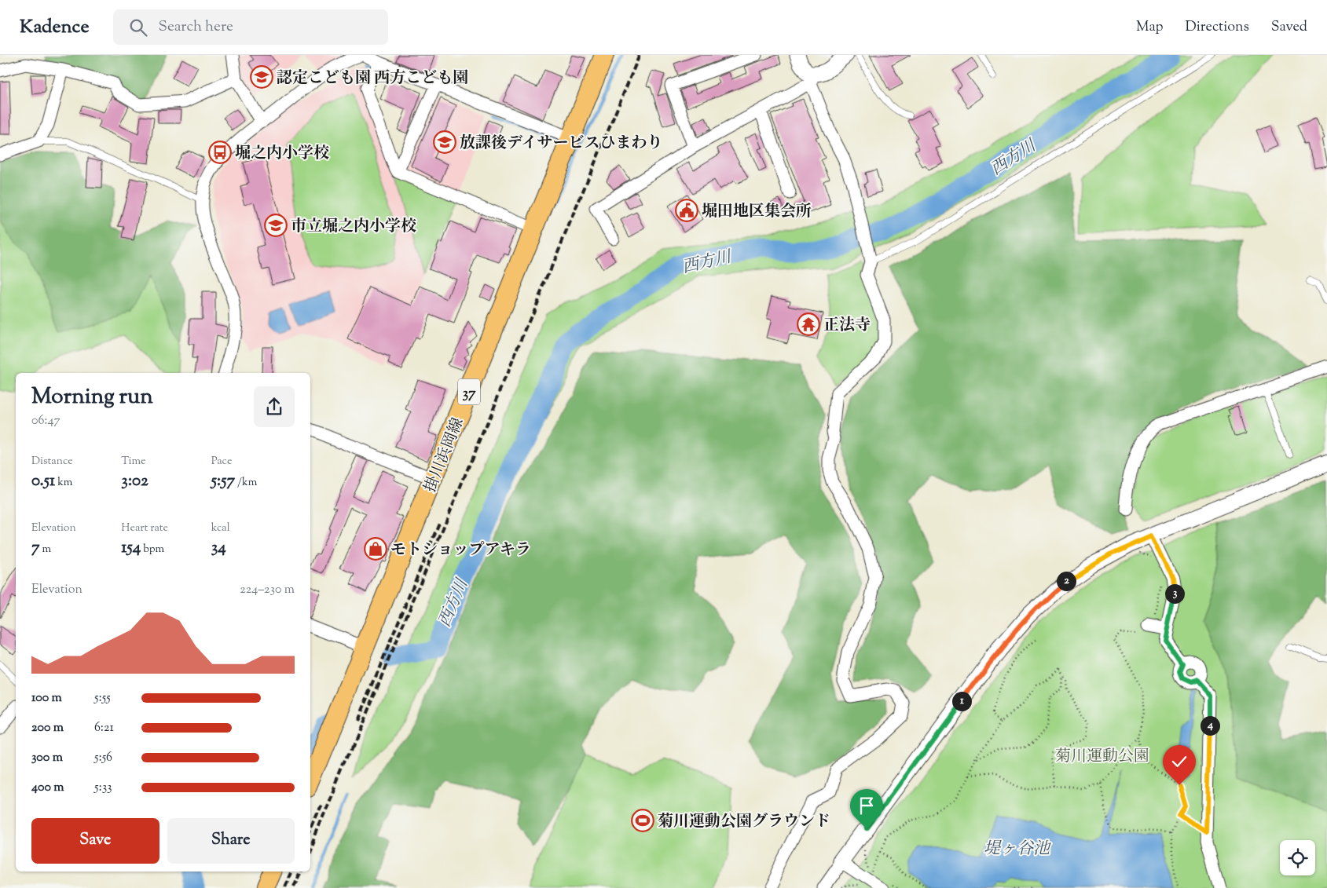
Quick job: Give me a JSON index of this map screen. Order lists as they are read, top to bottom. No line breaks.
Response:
{"streets":{"main road":["37","掛川浜岡線"]},"water":["西方川","堤ヶ谷池"],"parks":["菊川運動公園"],"places":{"school or university":["認定こども園 西方こども園","放課後デイサービスひまわり","市立堀之内小学校"],"bus stop":["堀之内小学校"],"public building":["堀田地区集会所"],"temple":["正法寺"],"shop":["モトショップアキラ"],"sports":["菊川運動公園グラウンド"]},"page":{"header":"Kadence","search":"Search here","nav":["Map","Directions","Saved"],"heading":["Morning run","06:47"],"stats":[["Distance","0.51 km"],["Time","3:02"],["Pace","5:57 /km"],["Elevation","7 m"],["Heart rate","154 bpm"],["kcal","34"]],"pins":["2","3","1","4"],"chart":["Elevation","224–230 m"],"list":[{"name":"100 m","note":"5:55"},{"name":"200 m","note":"6:21"},{"name":"300 m","note":"5:56"},{"name":"400 m","note":"5:33"}],"buttons":["Save","Share"]}}
